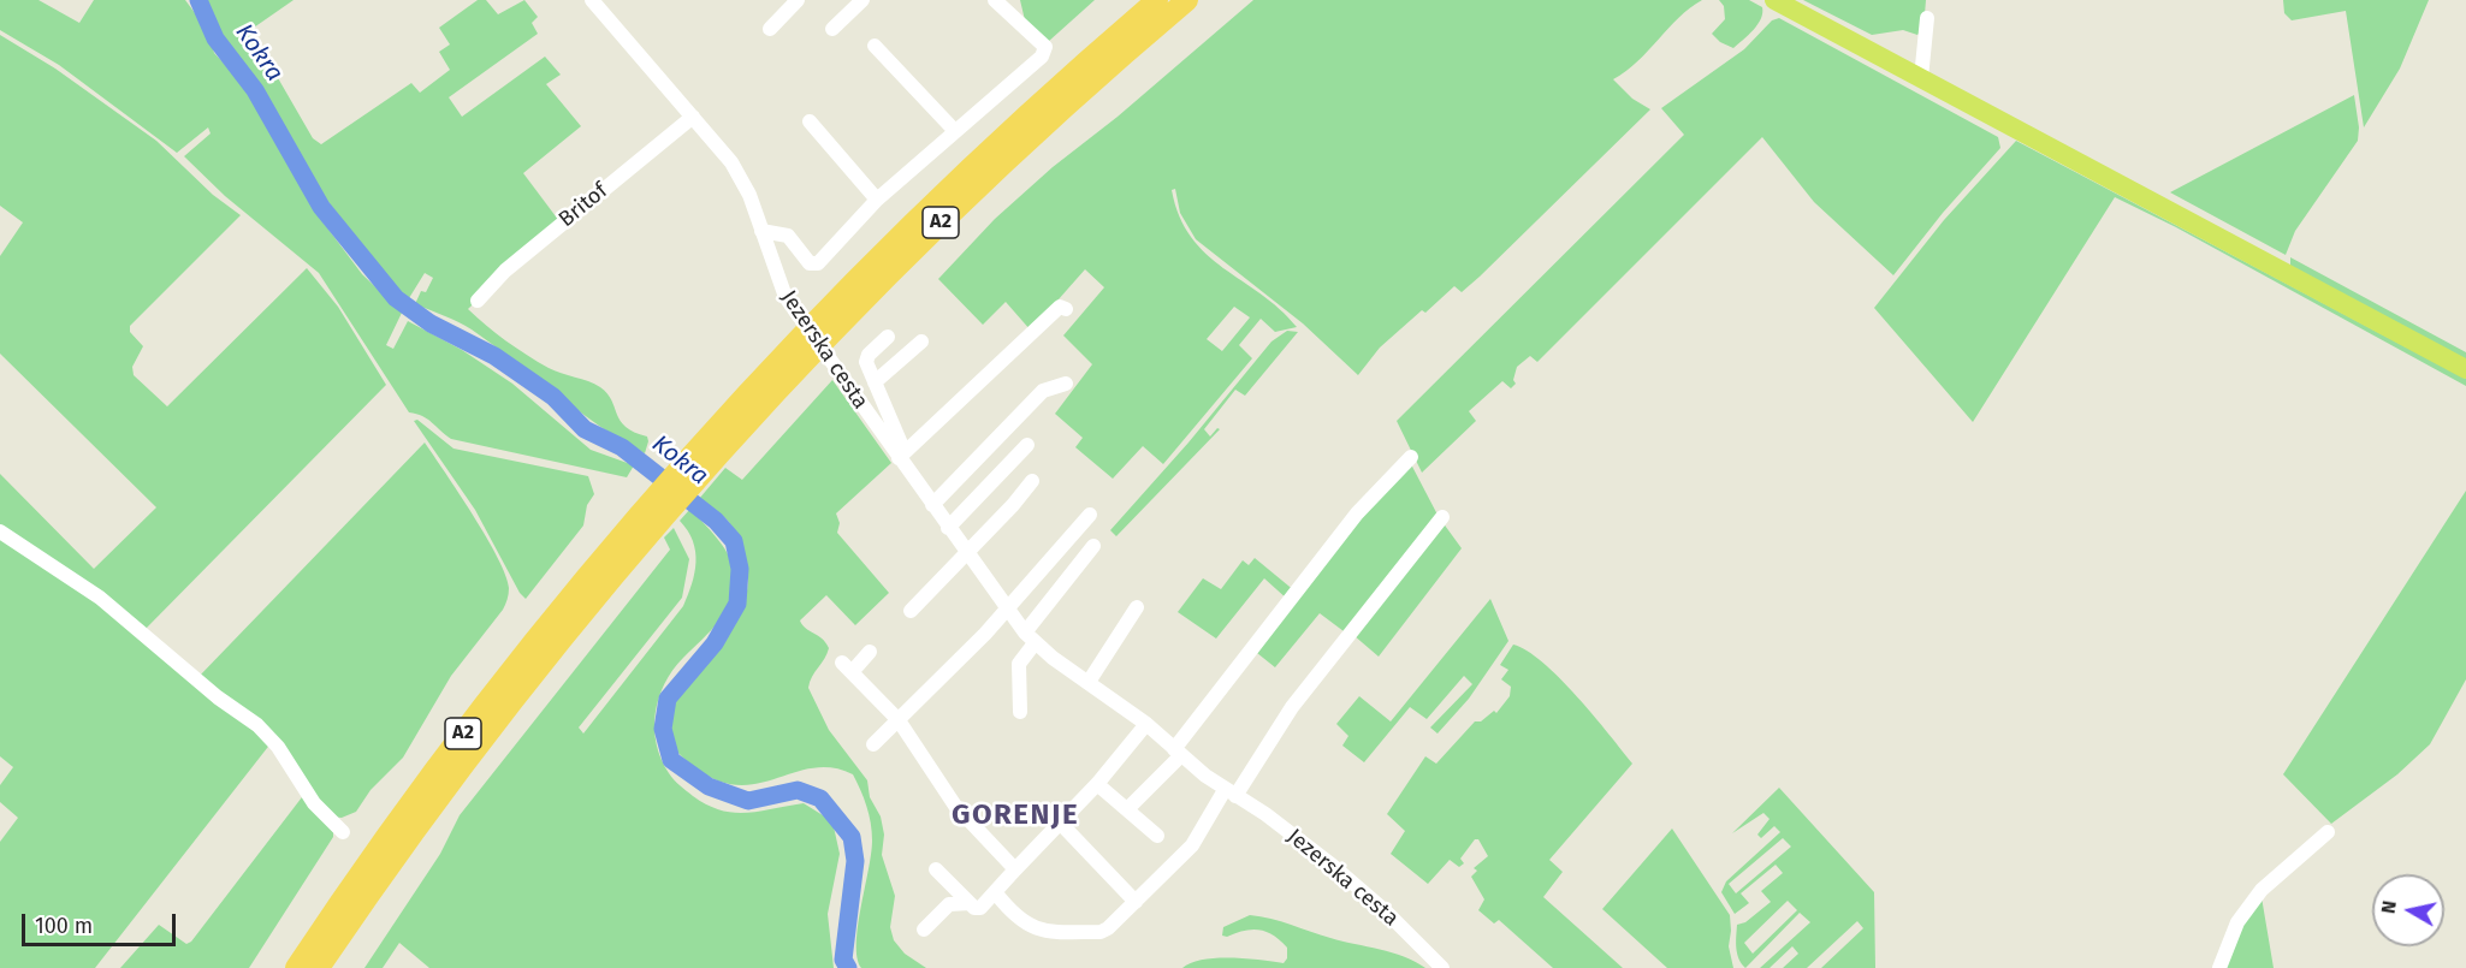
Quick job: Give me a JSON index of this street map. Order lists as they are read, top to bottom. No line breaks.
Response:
{"streets":{"highway":["A2"],"street":["Britof","Jezerska cesta"]},"crossings":[["Britof","Jezerska cesta"]],"districts":["GORENJE"],"water":["Kokra"],"scale_bar":"100 m","north":"left"}
